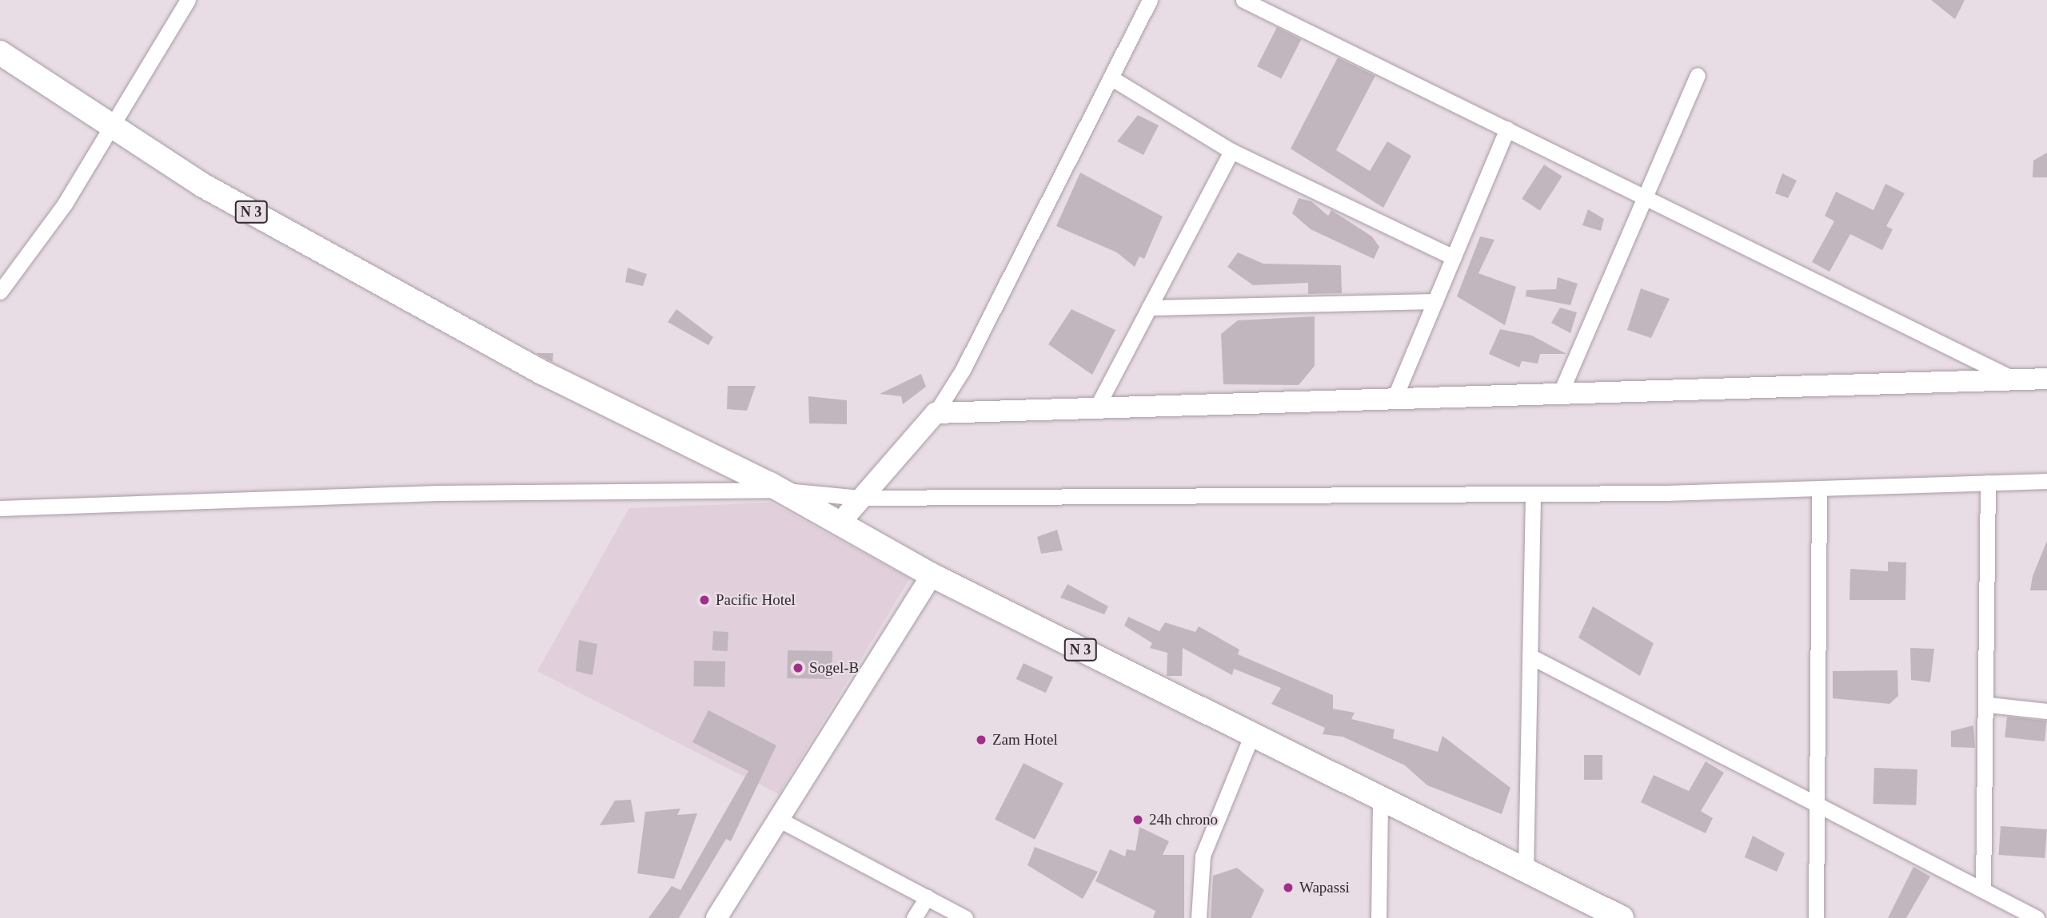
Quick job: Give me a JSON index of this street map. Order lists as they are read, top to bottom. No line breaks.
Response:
{"streets":{"main road":["N 3"]},"places":["Pacific Hotel","Sogel-B","Zam Hotel","24h chrono","Wapassi"]}
